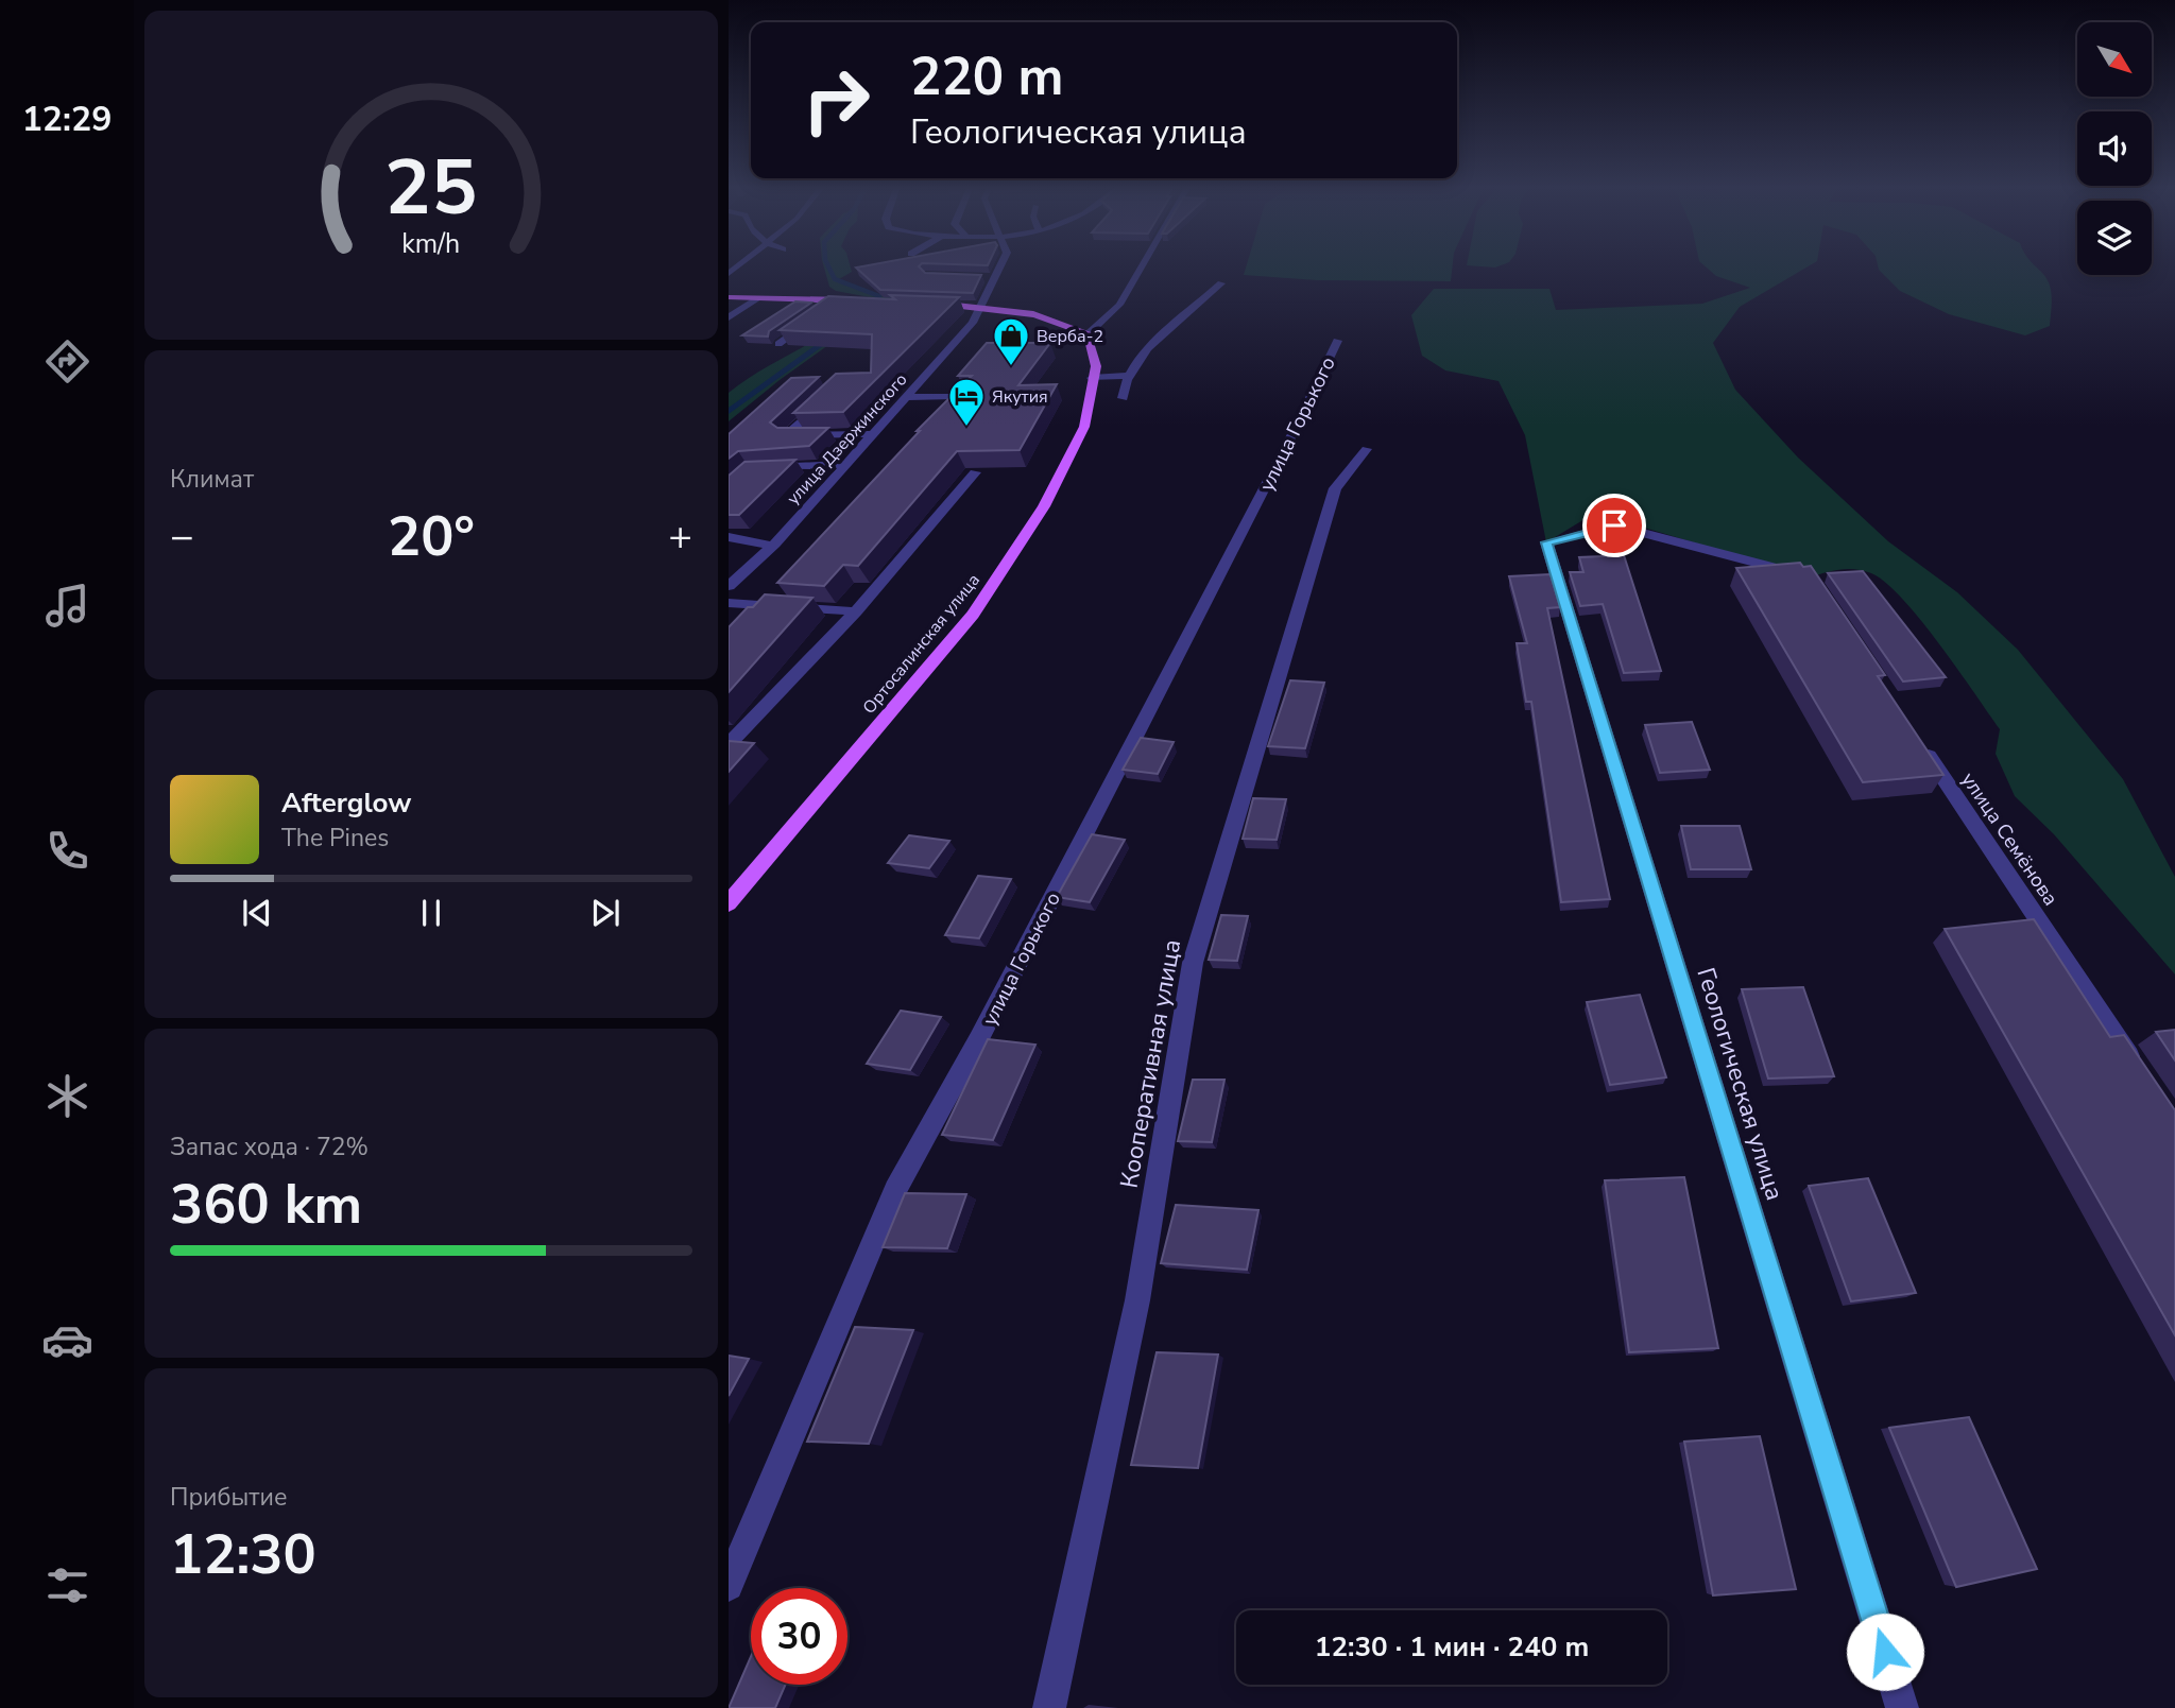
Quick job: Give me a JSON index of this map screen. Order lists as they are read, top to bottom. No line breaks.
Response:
{"streets":{"main road":["Ортосалинская улица"],"street":["улица Горького","улица Дзержинского","улица Семёнова","Кооперативная улица","Геологическая улица"]},"places":{"shop":["Верба-2"],"hotel":["Якутия"]},"north":"bottom right","page":{"tabs":"12:29","turn":["220 m","Геологическая улица"],"tile":["Климат",["Запас хода · 72%","360 km"],["Прибытие","12:30"]],"heat":["−","20°","+"],"song":["Afterglow","The Pines"],"limit":"30","trip":"12:30 · 1 мин · 240 m","gauge":["25","km/h"]}}
